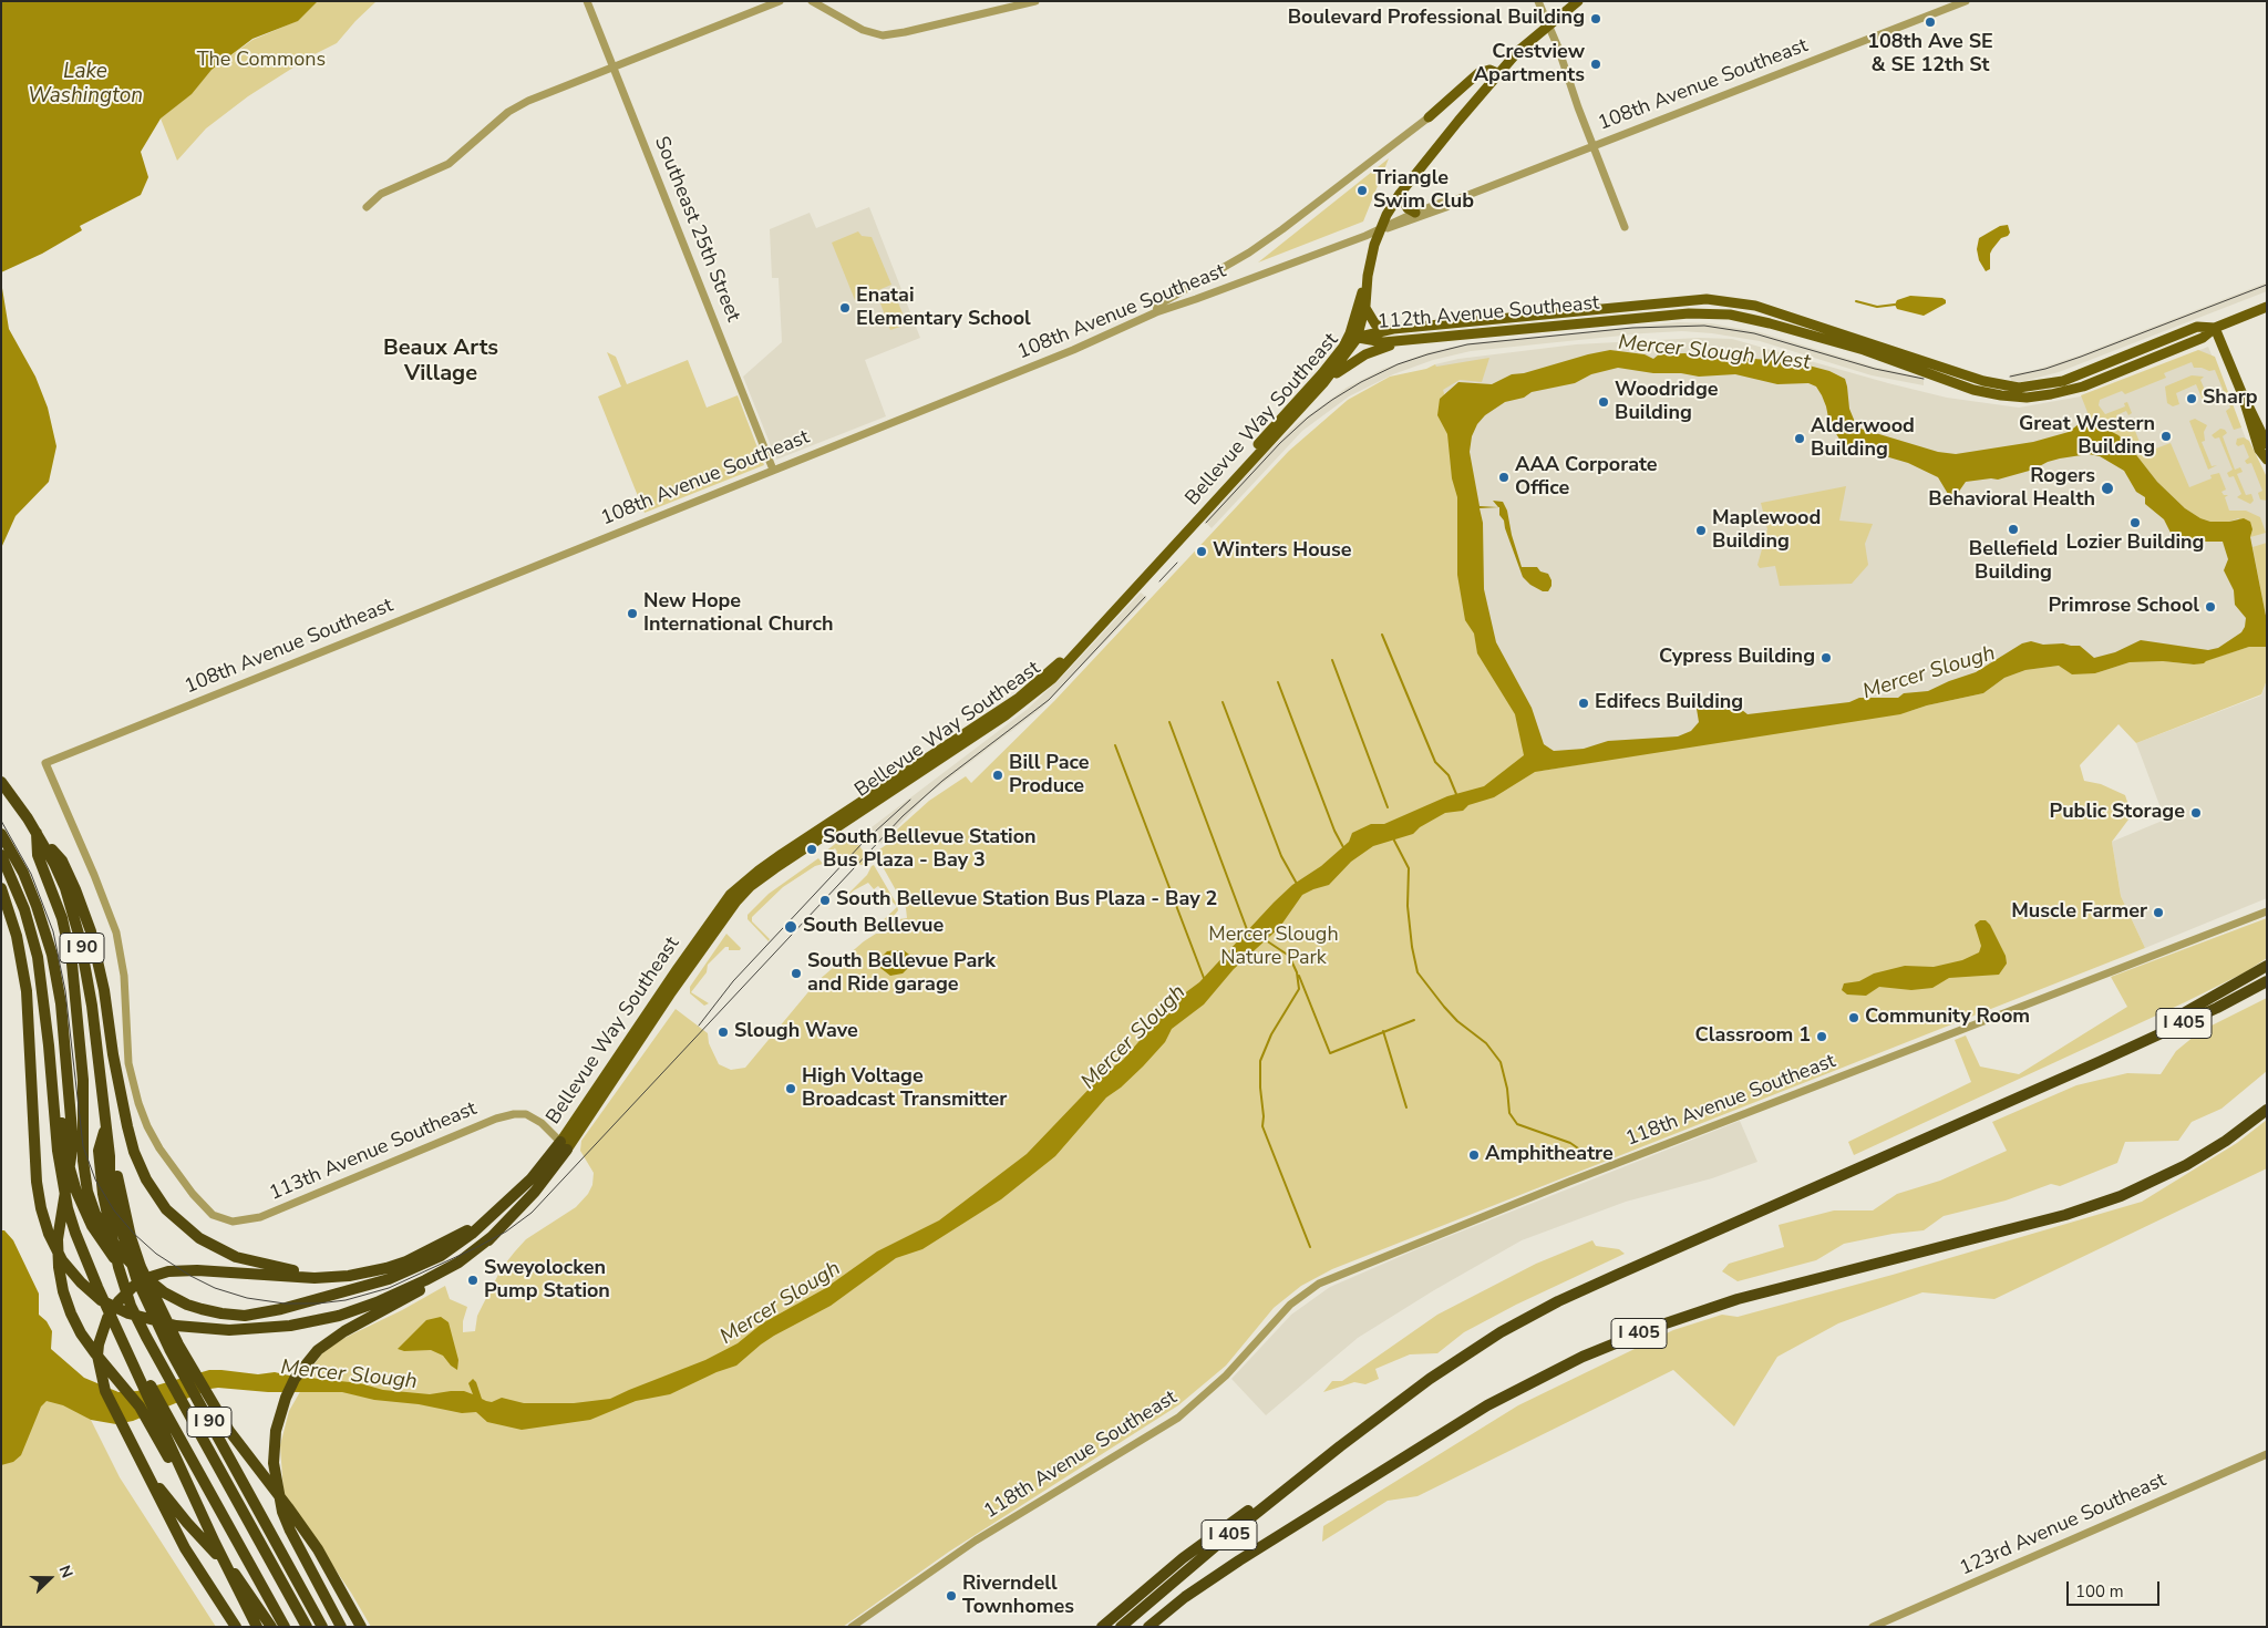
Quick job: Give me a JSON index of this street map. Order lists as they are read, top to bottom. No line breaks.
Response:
{"streets":{"highway":["I 90","I 405"],"main road":["112th Avenue Southeast","Bellevue Way Southeast"],"street":["108th Avenue Southeast","Southeast 25th Street","118th Avenue Southeast","113th Avenue Southeast","123rd Avenue Southeast"]},"crossings":[["108th Avenue Southeast","Southeast 25th Street"],["108th Avenue Southeast","Bellevue Way Southeast"],["108th Avenue Southeast","113th Avenue Southeast"],["112th Avenue Southeast","Bellevue Way Southeast"],["Bellevue Way Southeast","113th Avenue Southeast"]],"districts":["Beaux Arts Village"],"water":["Lake Washington","Mercer Slough West","Mercer Slough"],"parks":["The Commons","Mercer Slough Nature Park"],"places":["Boulevard Professional Building","108th Ave SE & SE 12th St","Crestview Apartments","Triangle Swim Club","Enatai Elementary School","Sharp","Woodridge Building","Great Western Building","Alderwood Building","AAA Corporate Office","Rogers Behavioral Health","Lozier Building","Bellefield Building","Maplewood Building","Winters House","Primrose School","New Hope International Church","Cypress Building","Edifecs Building","Bill Pace Produce","Public Storage","South Bellevue Station Bus Plaza - Bay 3","South Bellevue Station Bus Plaza - Bay 2","Muscle Farmer","South Bellevue","South Bellevue Park and Ride garage","Community Room","Slough Wave","Classroom 1","High Voltage Broadcast Transmitter","Amphitheatre","Sweyolocken Pump Station","Riverndell Townhomes"],"scale_bar":"100 m","north":"right"}
